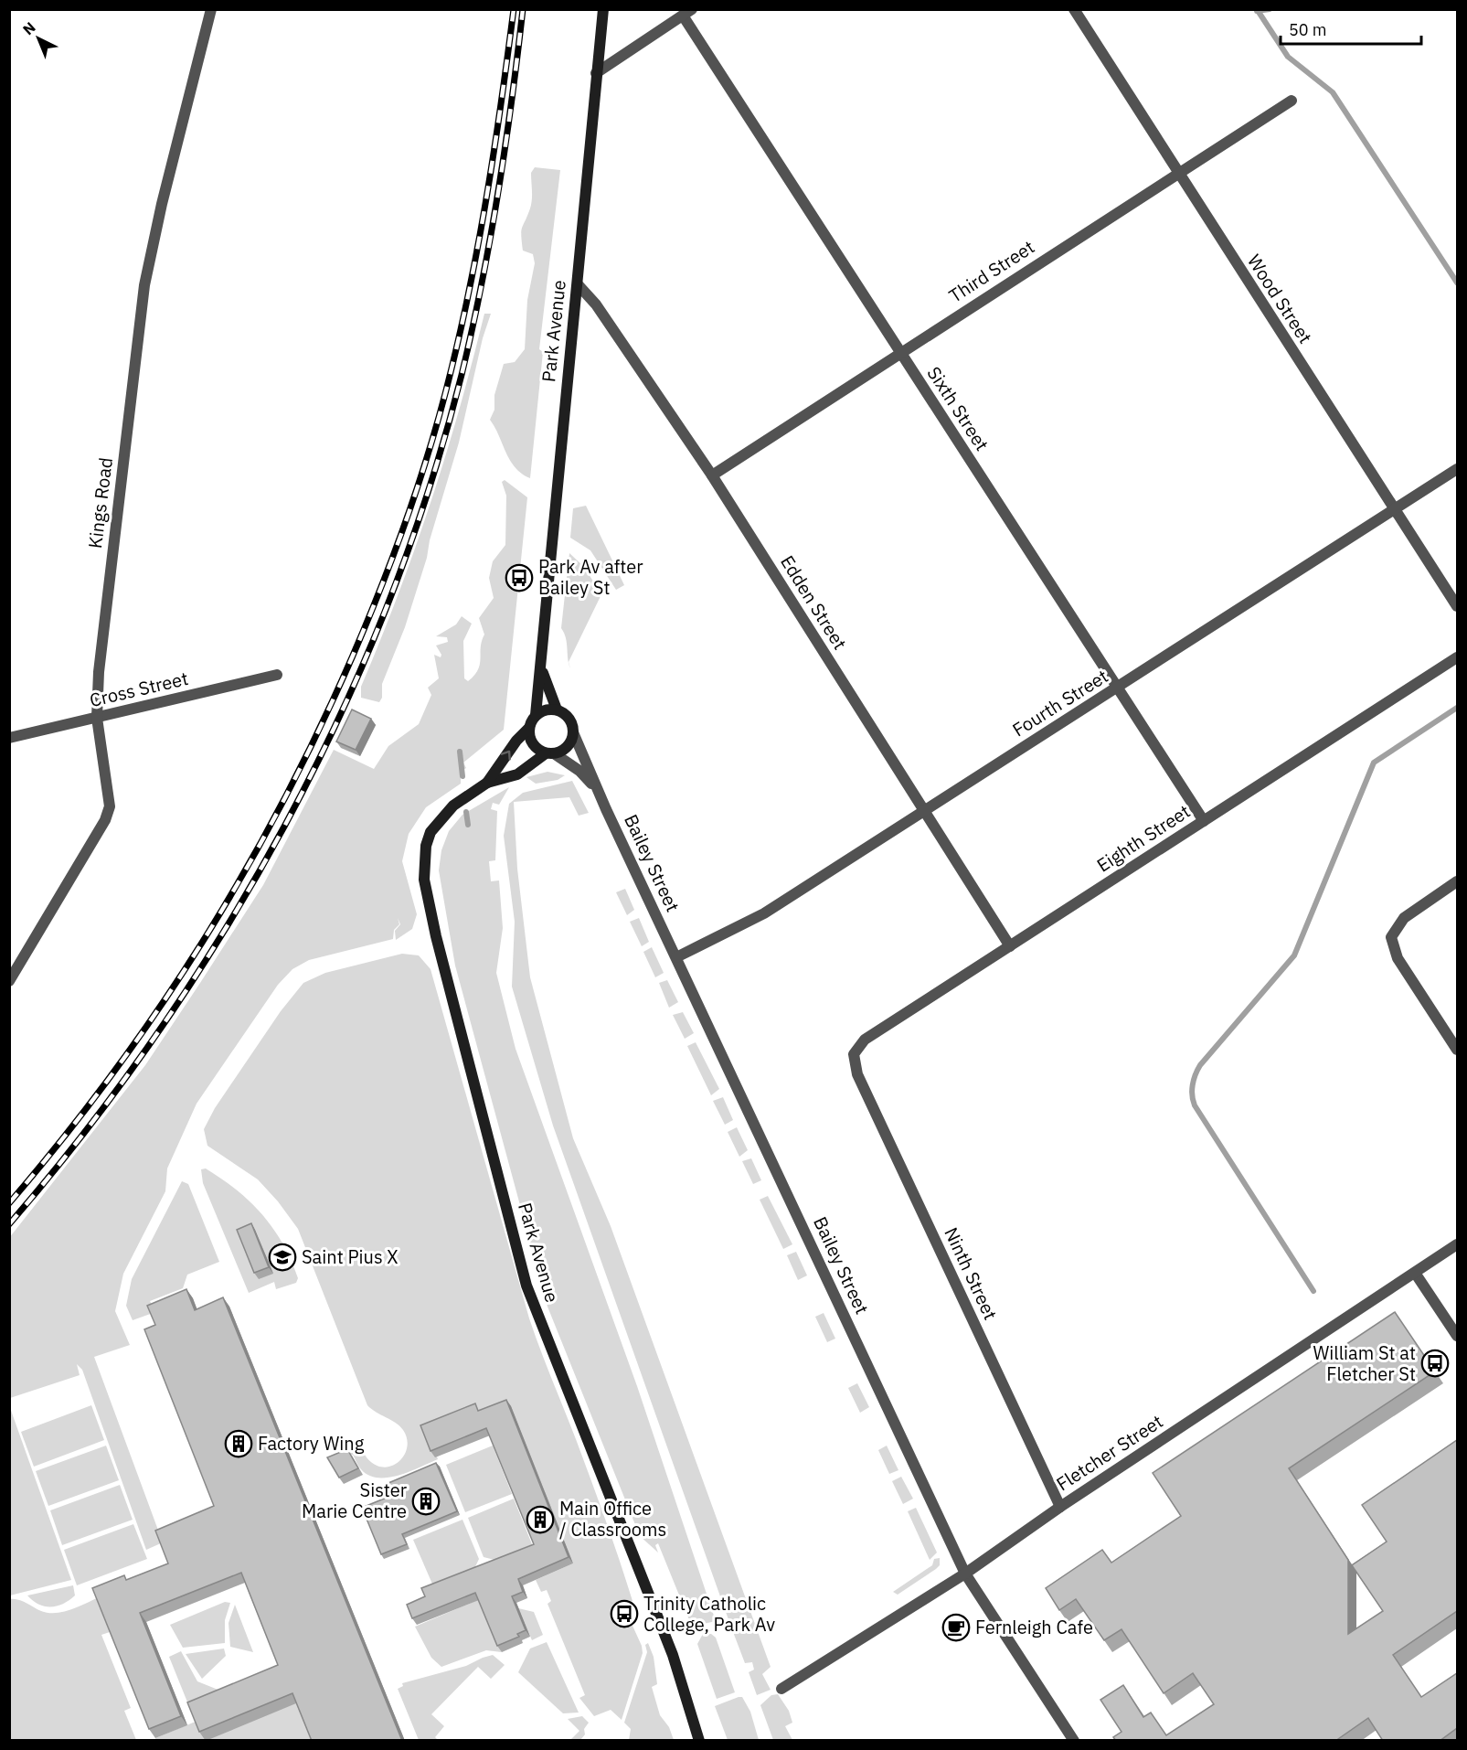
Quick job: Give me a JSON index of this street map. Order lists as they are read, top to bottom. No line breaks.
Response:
{"streets":{"main road":["Park Avenue"],"street":["Third Street","Wood Street","Sixth Street","Kings Road","Edden Street","Cross Street","Fourth Street","Eighth Street","Bailey Street","Ninth Street","Fletcher Street"]},"crossings":[["Third Street","Wood Street"],["Third Street","Sixth Street"],["Third Street","Edden Street"],["Wood Street","Fourth Street"],["Park Avenue","Edden Street"],["Park Avenue","Bailey Street"],["Sixth Street","Fourth Street"],["Sixth Street","Eighth Street"],["Kings Road","Cross Street"],["Edden Street","Fourth Street"],["Edden Street","Eighth Street"],["Fourth Street","Bailey Street"],["Eighth Street","Ninth Street"],["Bailey Street","Fletcher Street"],["Ninth Street","Fletcher Street"]],"places":{"bus stop":["Park Av after Bailey St","William St at Fletcher St","Trinity Catholic College, Park Av"],"school or university":["Saint Pius X"],"building":["Factory Wing","Sister Marie Centre","Main Office / Classrooms"],"cafe":["Fernleigh Cafe"]},"scale_bar":"50 m","north":"top left"}
